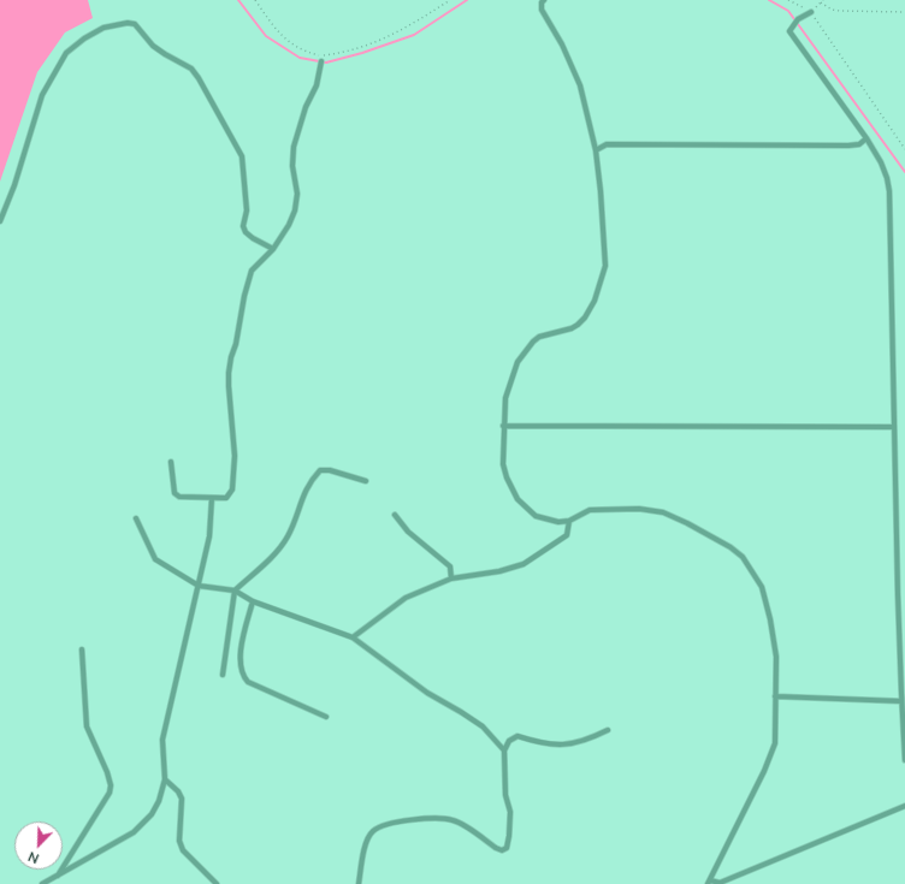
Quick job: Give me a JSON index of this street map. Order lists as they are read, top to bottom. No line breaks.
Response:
{"north":"bottom left"}
